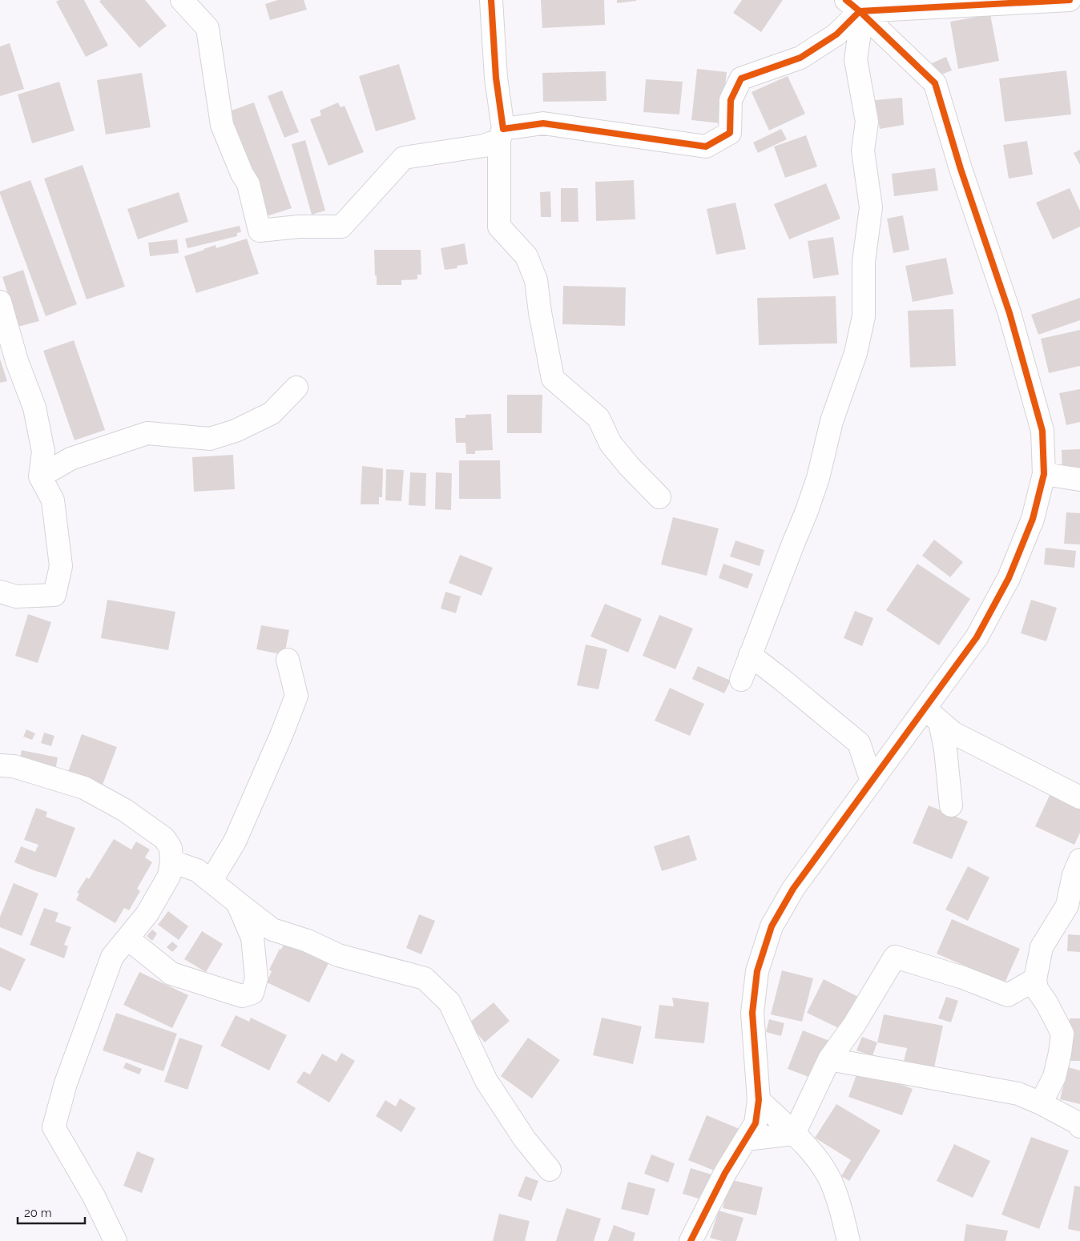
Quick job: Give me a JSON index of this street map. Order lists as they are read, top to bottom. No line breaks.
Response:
{"scale_bar":"20 m"}
